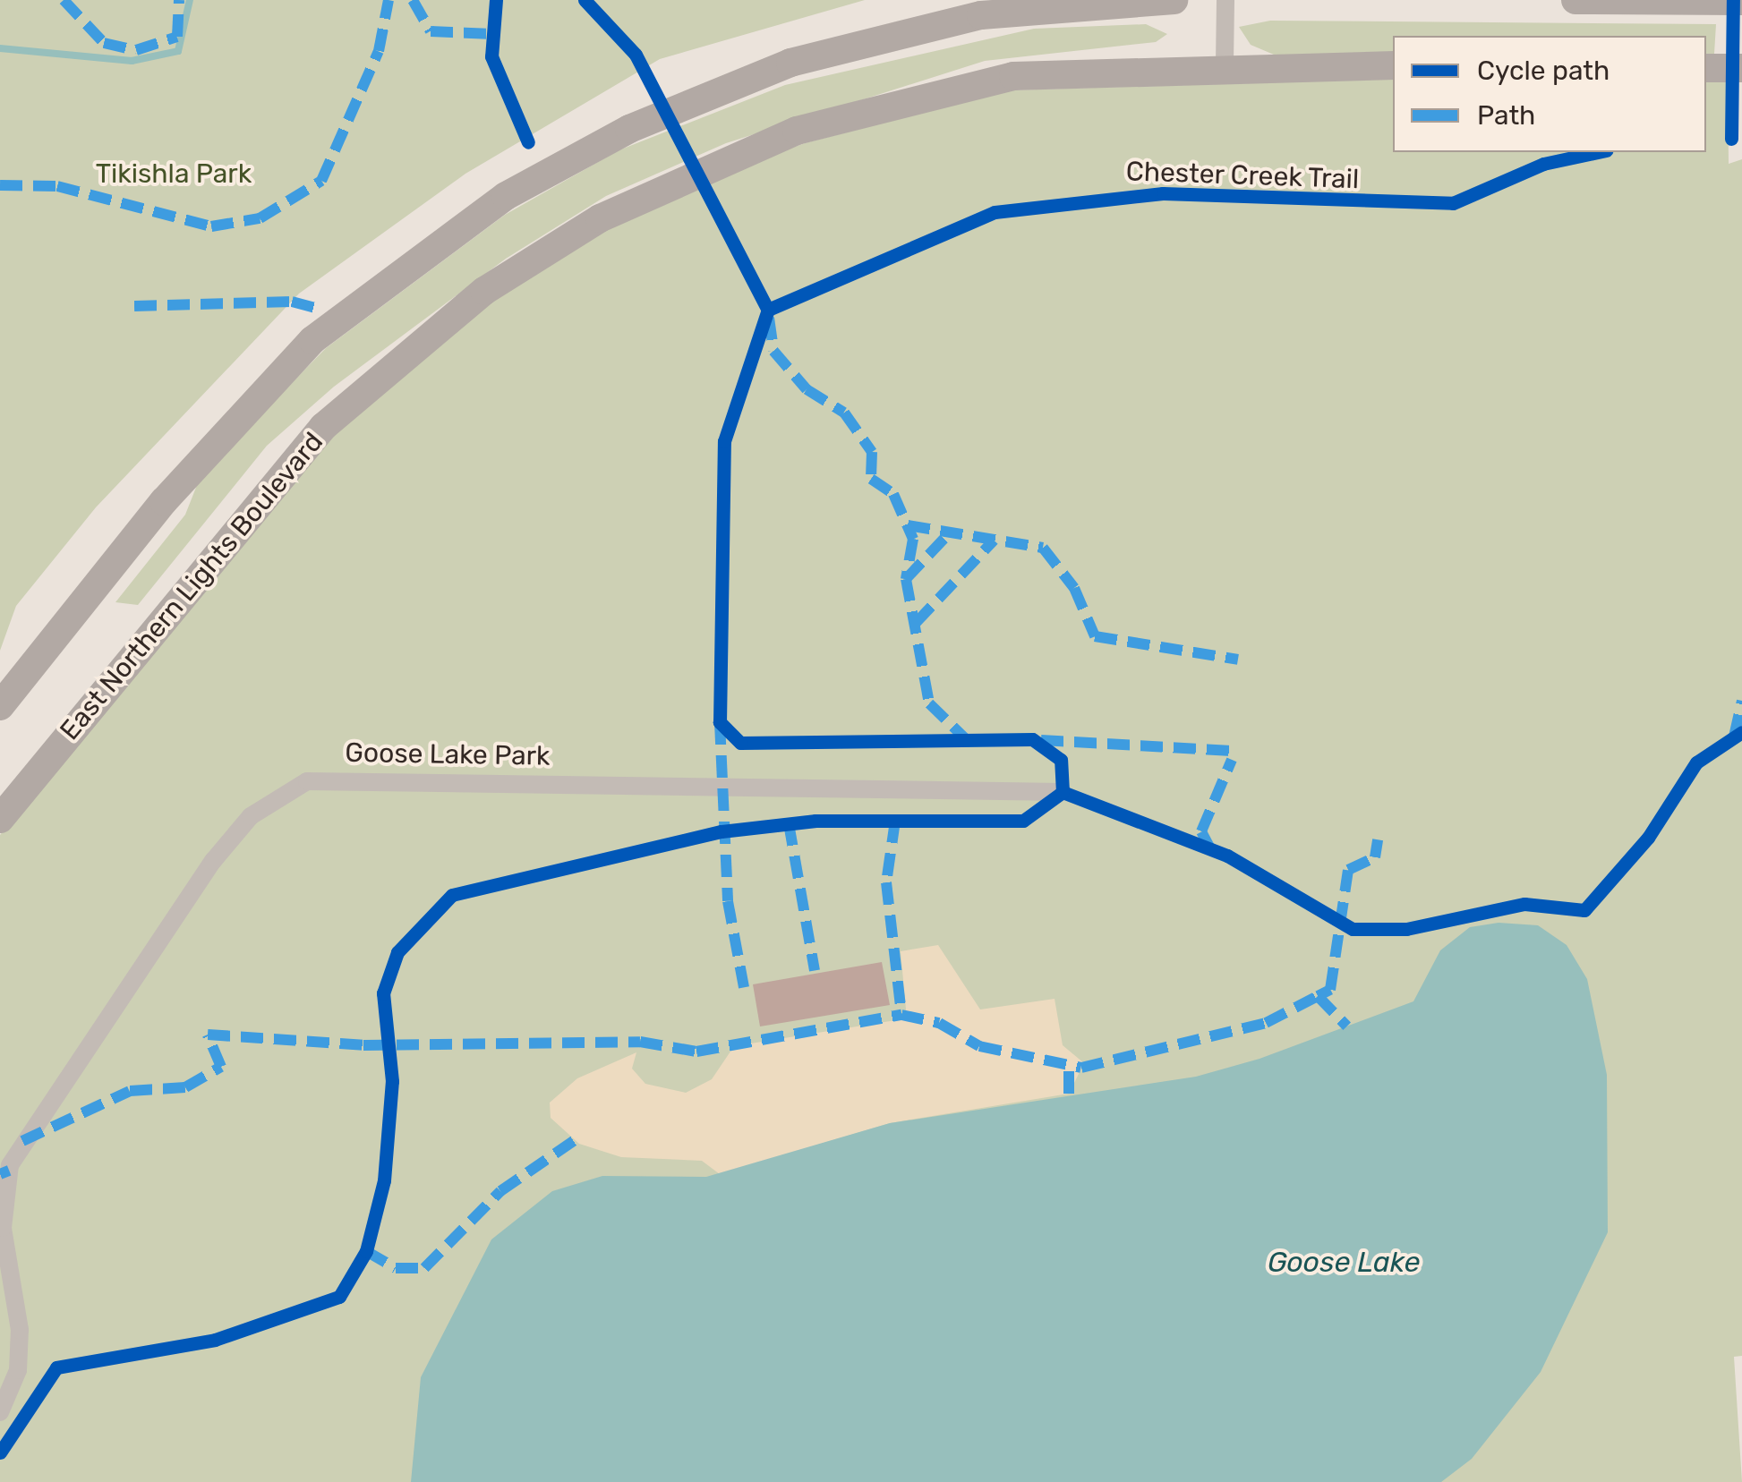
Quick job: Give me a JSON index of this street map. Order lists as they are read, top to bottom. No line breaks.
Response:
{"streets":{"main road":["East Northern Lights Boulevard"],"street":["Goose Lake Park"],"cycle path":["Chester Creek Trail"]},"water":["Goose Lake"],"parks":["Tikishla Park"],"legend":["Cycle path","Path"]}
